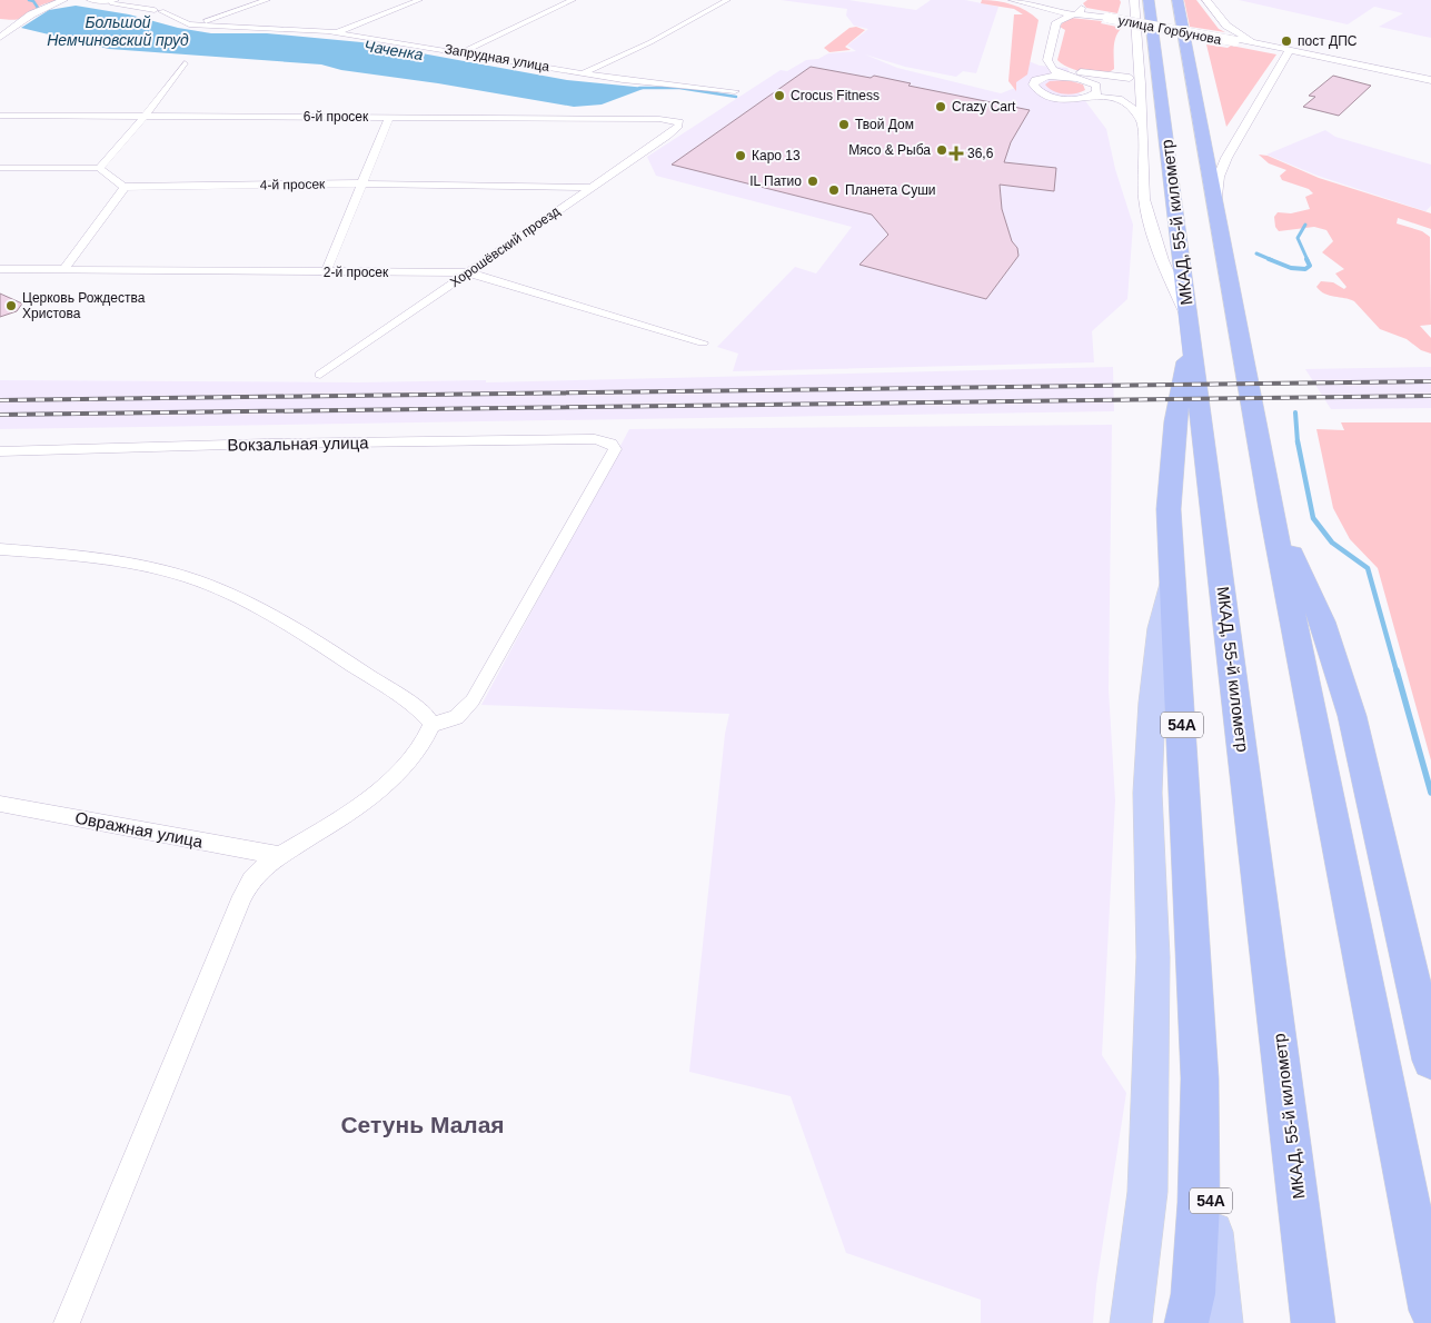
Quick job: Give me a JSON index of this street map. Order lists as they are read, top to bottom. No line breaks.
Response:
{"streets":{"highway":["МКАД, 55-й километр","54А"],"street":["улица Горбунова","Запрудная улица","6-й просек","4-й просек","Хорошёвский проезд","2-й просек","Вокзальная улица","Овражная улица"]},"crossings":[["6-й просек","Хорошёвский проезд"],["4-й просек","Хорошёвский проезд"],["МКАД, 55-й километр","54А"],["Хорошёвский проезд","2-й просек"]],"districts":["Сетунь Малая"],"water":["Большой Немчиновский пруд","Чаченка"],"places":{"other":["пост ДПС","Crocus Fitness","Crazy Cart","Твой Дом","Мясо & Рыба","Каро 13","IL Патио","Планета Суши","Церковь Рождества Христова"],"health":["36,6"]}}
